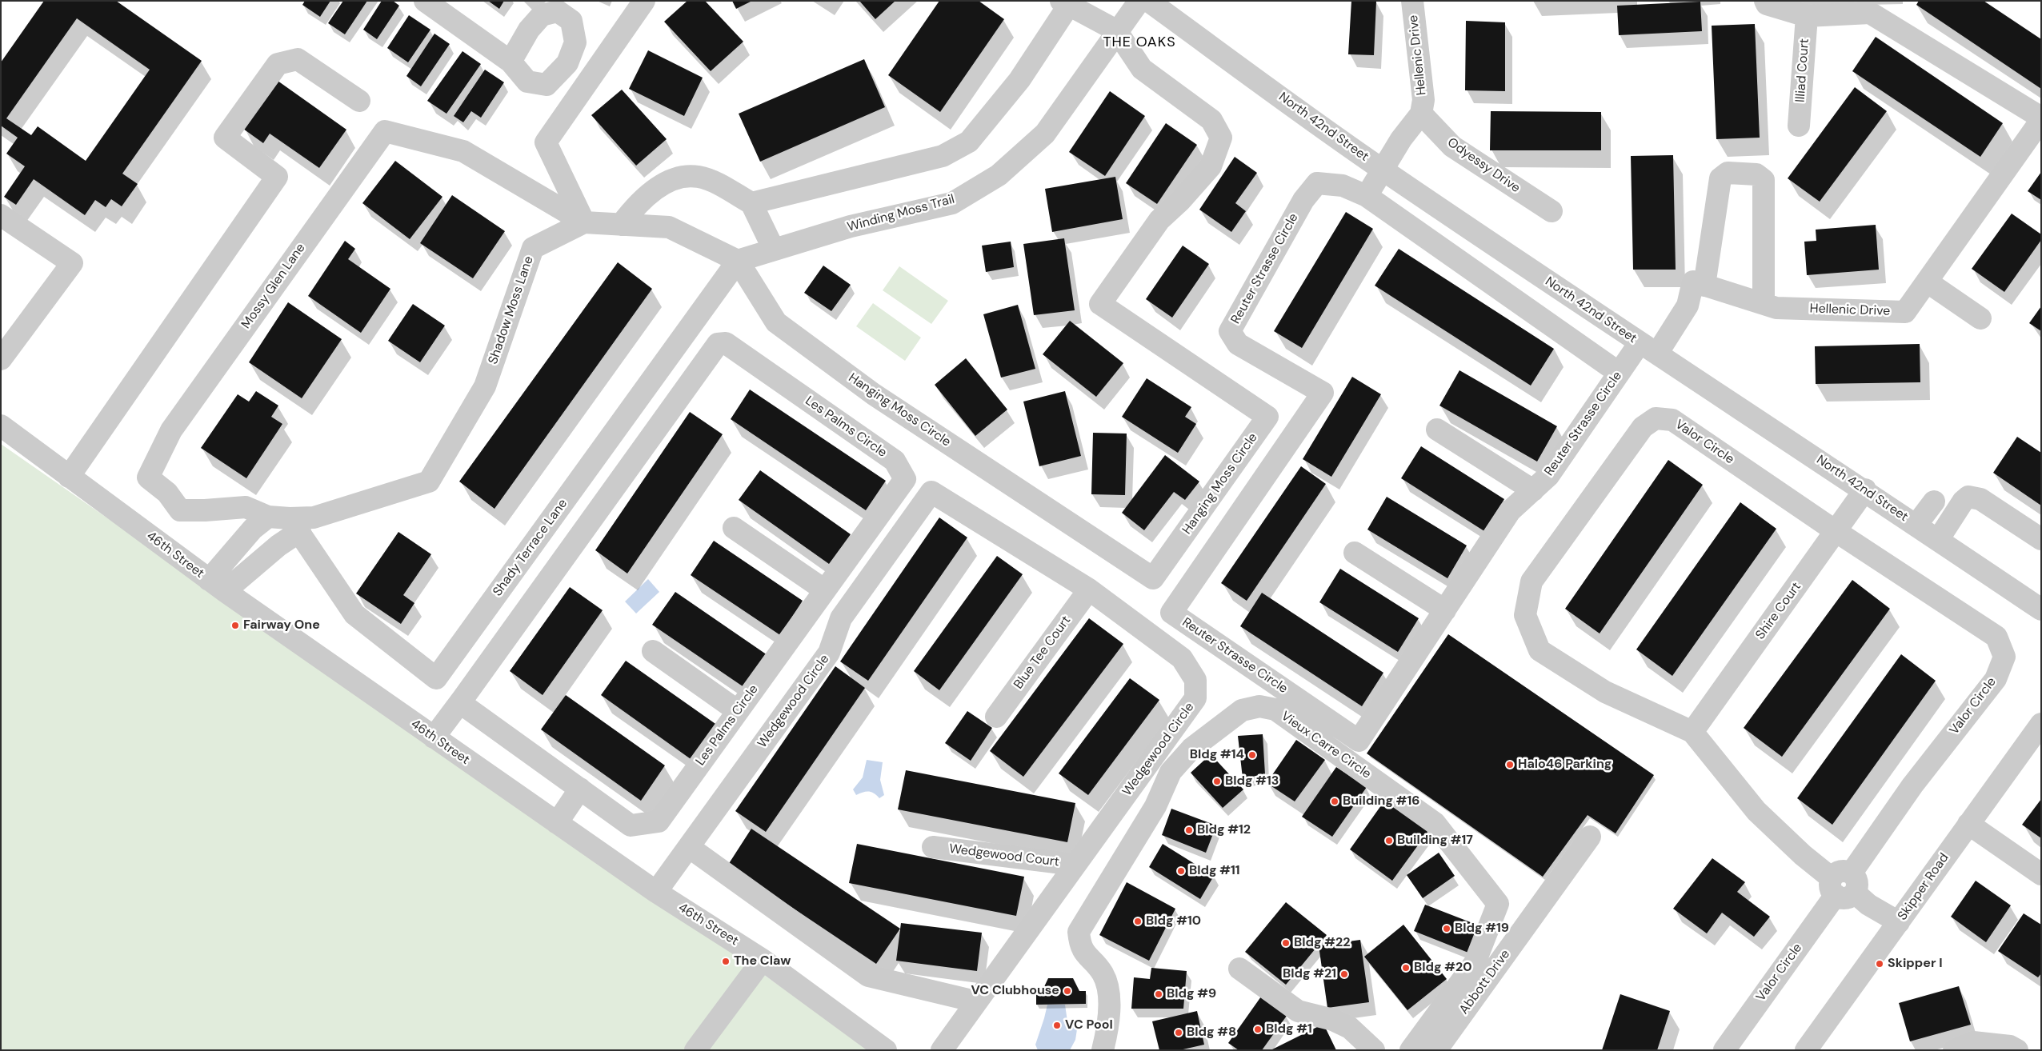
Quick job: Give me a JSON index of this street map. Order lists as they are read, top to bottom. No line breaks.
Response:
{"streets":{"street":["Hellenic Drive","Illiad Court","North 42nd Street","Odyessy Drive","Winding Moss Trail","Reuter Strasse Circle","Mossy Glen Lane","Shadow Moss Lane","Hanging Moss Circle","Les Palms Circle","Valor Circle","Shady Terrace Lane","46th Street","Shire Court","Blue Tee Court","Wedgewood Circle","Vieux Carre Circle","Wedgewood Court","Skipper Road","Abbott Drive"]},"crossings":[["Hellenic Drive","Illiad Court"],["Hellenic Drive","North 42nd Street"],["Hellenic Drive","Odyessy Drive"],["North 42nd Street","Reuter Strasse Circle"],["North 42nd Street","Shire Court"],["Winding Moss Trail","Hanging Moss Circle"],["Winding Moss Trail","Shady Terrace Lane"],["Mossy Glen Lane","Shadow Moss Lane"],["Mossy Glen Lane","Shady Terrace Lane"],["Shadow Moss Lane","Shady Terrace Lane"],["Hanging Moss Circle","Shady Terrace Lane"],["Les Palms Circle","46th Street"],["Les Palms Circle","Wedgewood Circle"],["Valor Circle","Shire Court"],["Valor Circle","Skipper Road"],["46th Street","Wedgewood Circle"],["Blue Tee Court","Wedgewood Circle"],["Wedgewood Circle","Wedgewood Court"]],"districts":["THE OAKS"],"places":["Fairway One","Bldg #14","Halo46 Parking","Bldg #13","Building #16","Bldg #12","Building #17","Bldg #11","Bldg #10","Bldg #19","Bldg #22","The Claw","Skipper I","Bldg #20","Bldg #21","VC Clubhouse","Bldg #9","VC Pool","Bldg #1","Bldg #8"]}
